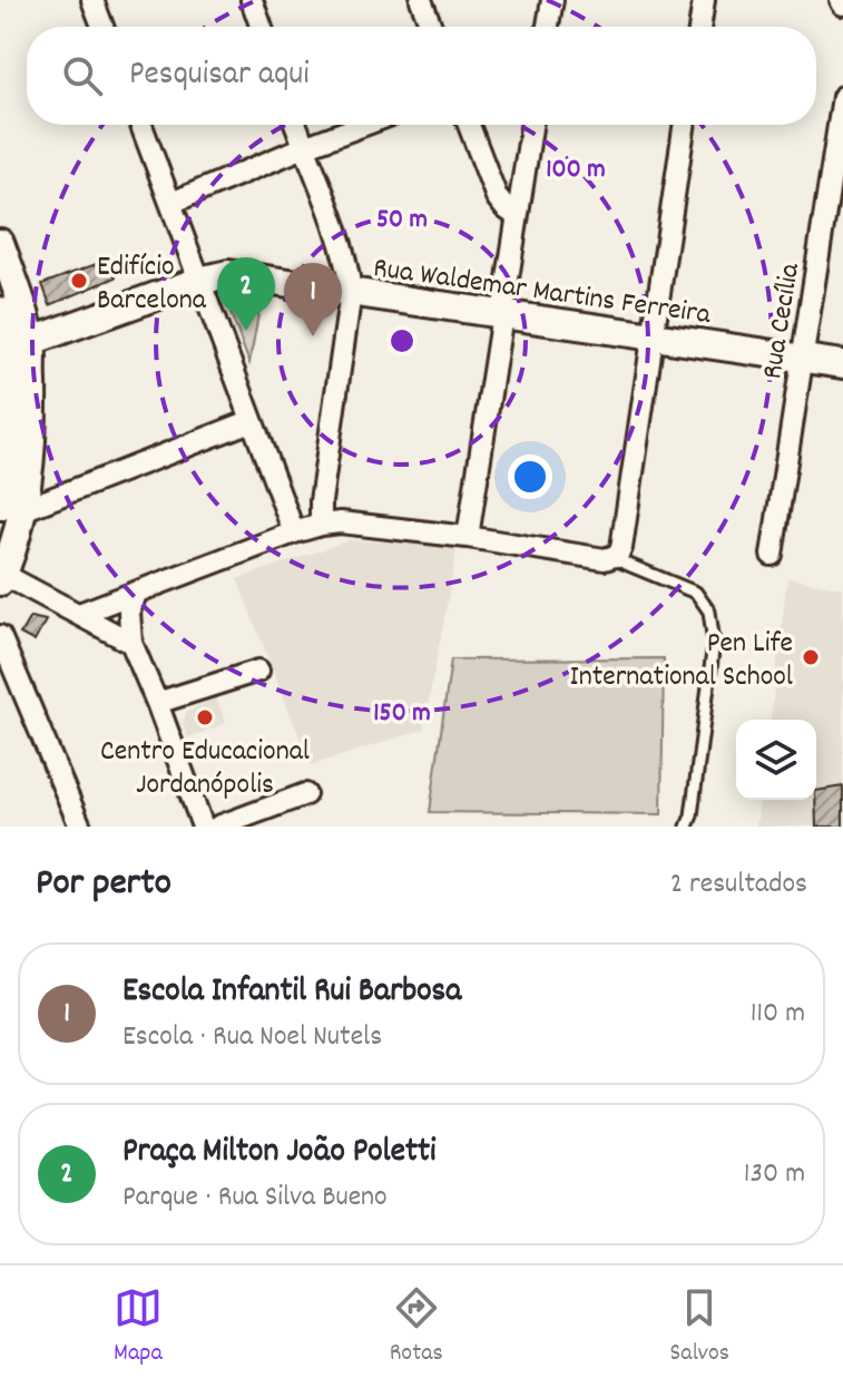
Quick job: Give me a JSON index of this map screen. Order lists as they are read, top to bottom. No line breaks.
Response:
{"streets":{"street":["Rua Waldemar Martins Ferreira","Rua Cecília"]},"crossings":[["Rua Waldemar Martins Ferreira","Rua Cecília"]],"places":["Edifício Barcelona","Pen Life International School","Centro Educacional Jordanópolis"],"page":{"search":"Pesquisar aqui","pins":["2","1"],"heading":["Por perto","2 resultados"],"list":[{"mark":"1","name":"Escola Infantil Rui Barbosa","note":"Escola · Rua Noel Nutels","value":"110 m"},{"mark":"2","name":"Praça Milton João Poletti","note":"Parque · Rua Silva Bueno","value":"130 m"}],"nav":["Mapa","Rotas","Salvos"]},"rings":["100 m","50 m","150 m"]}
